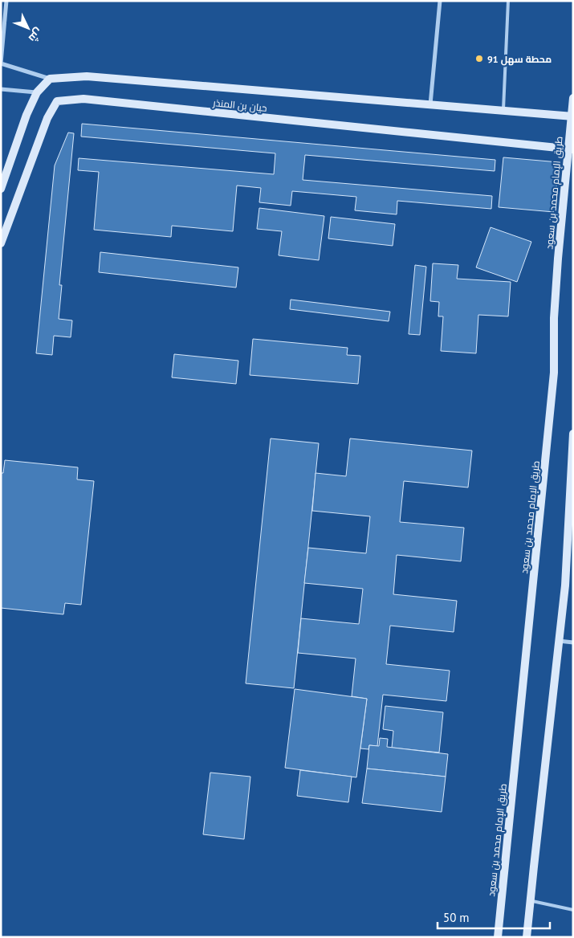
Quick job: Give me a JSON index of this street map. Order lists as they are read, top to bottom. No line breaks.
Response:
{"streets":{"main road":["حيان بن المنذر","طريق الإمام محمد بن سعود"]},"crossings":[["حيان بن المنذر","طريق الإمام محمد بن سعود"]],"places":["محطة سهل 91"],"scale_bar":"50 m","north":"bottom right"}
